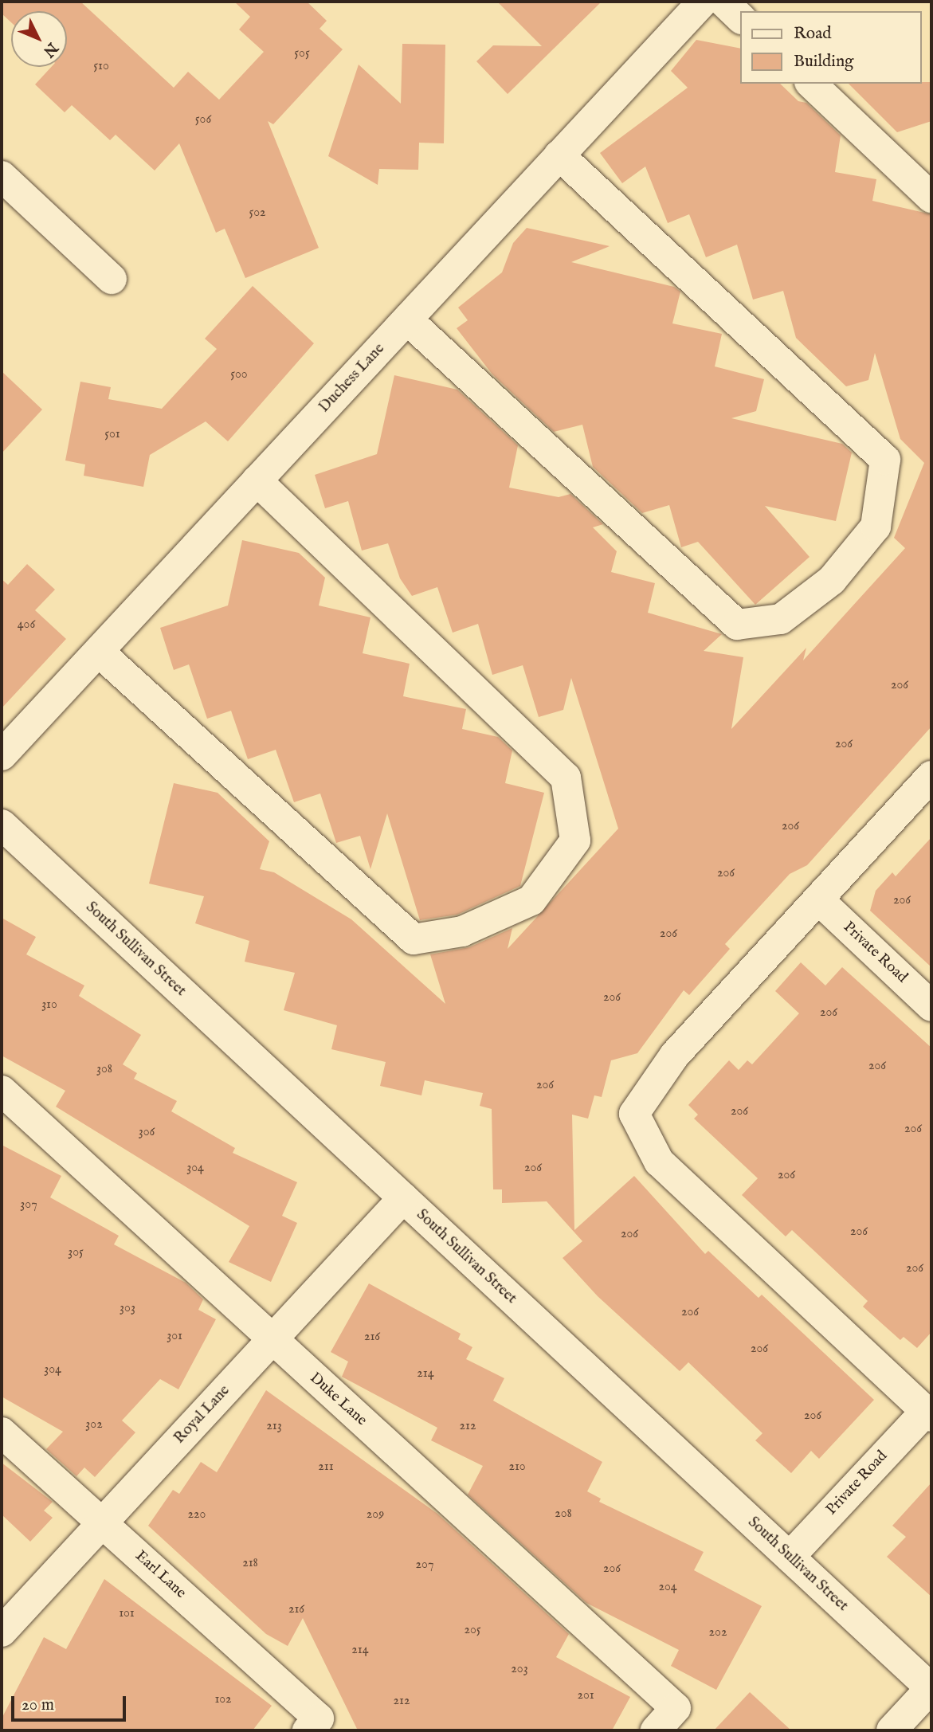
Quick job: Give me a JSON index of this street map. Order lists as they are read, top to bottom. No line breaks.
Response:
{"streets":{"street":["Duchess Lane","South Sullivan Street","Private Road","Duke Lane","Royal Lane","Earl Lane"]},"crossings":[["South Sullivan Street","Private Road"],["South Sullivan Street","Royal Lane"],["Duke Lane","Royal Lane"],["Royal Lane","Earl Lane"]],"house_numbers":["505","510","506","502","500","501","406","206","206","206","206","206","206","206","310","206","206","308","206","206","206","306","304","206","206","307","206","206","305","206","303","206","301","216","206","304","214","206","302","213","212","211","210","208","220","209","218","207","206","204","216","101","205","202","214","203","201","102","212"],"legend":["Road","Building"],"scale_bar":"20 m","north":"bottom right"}
